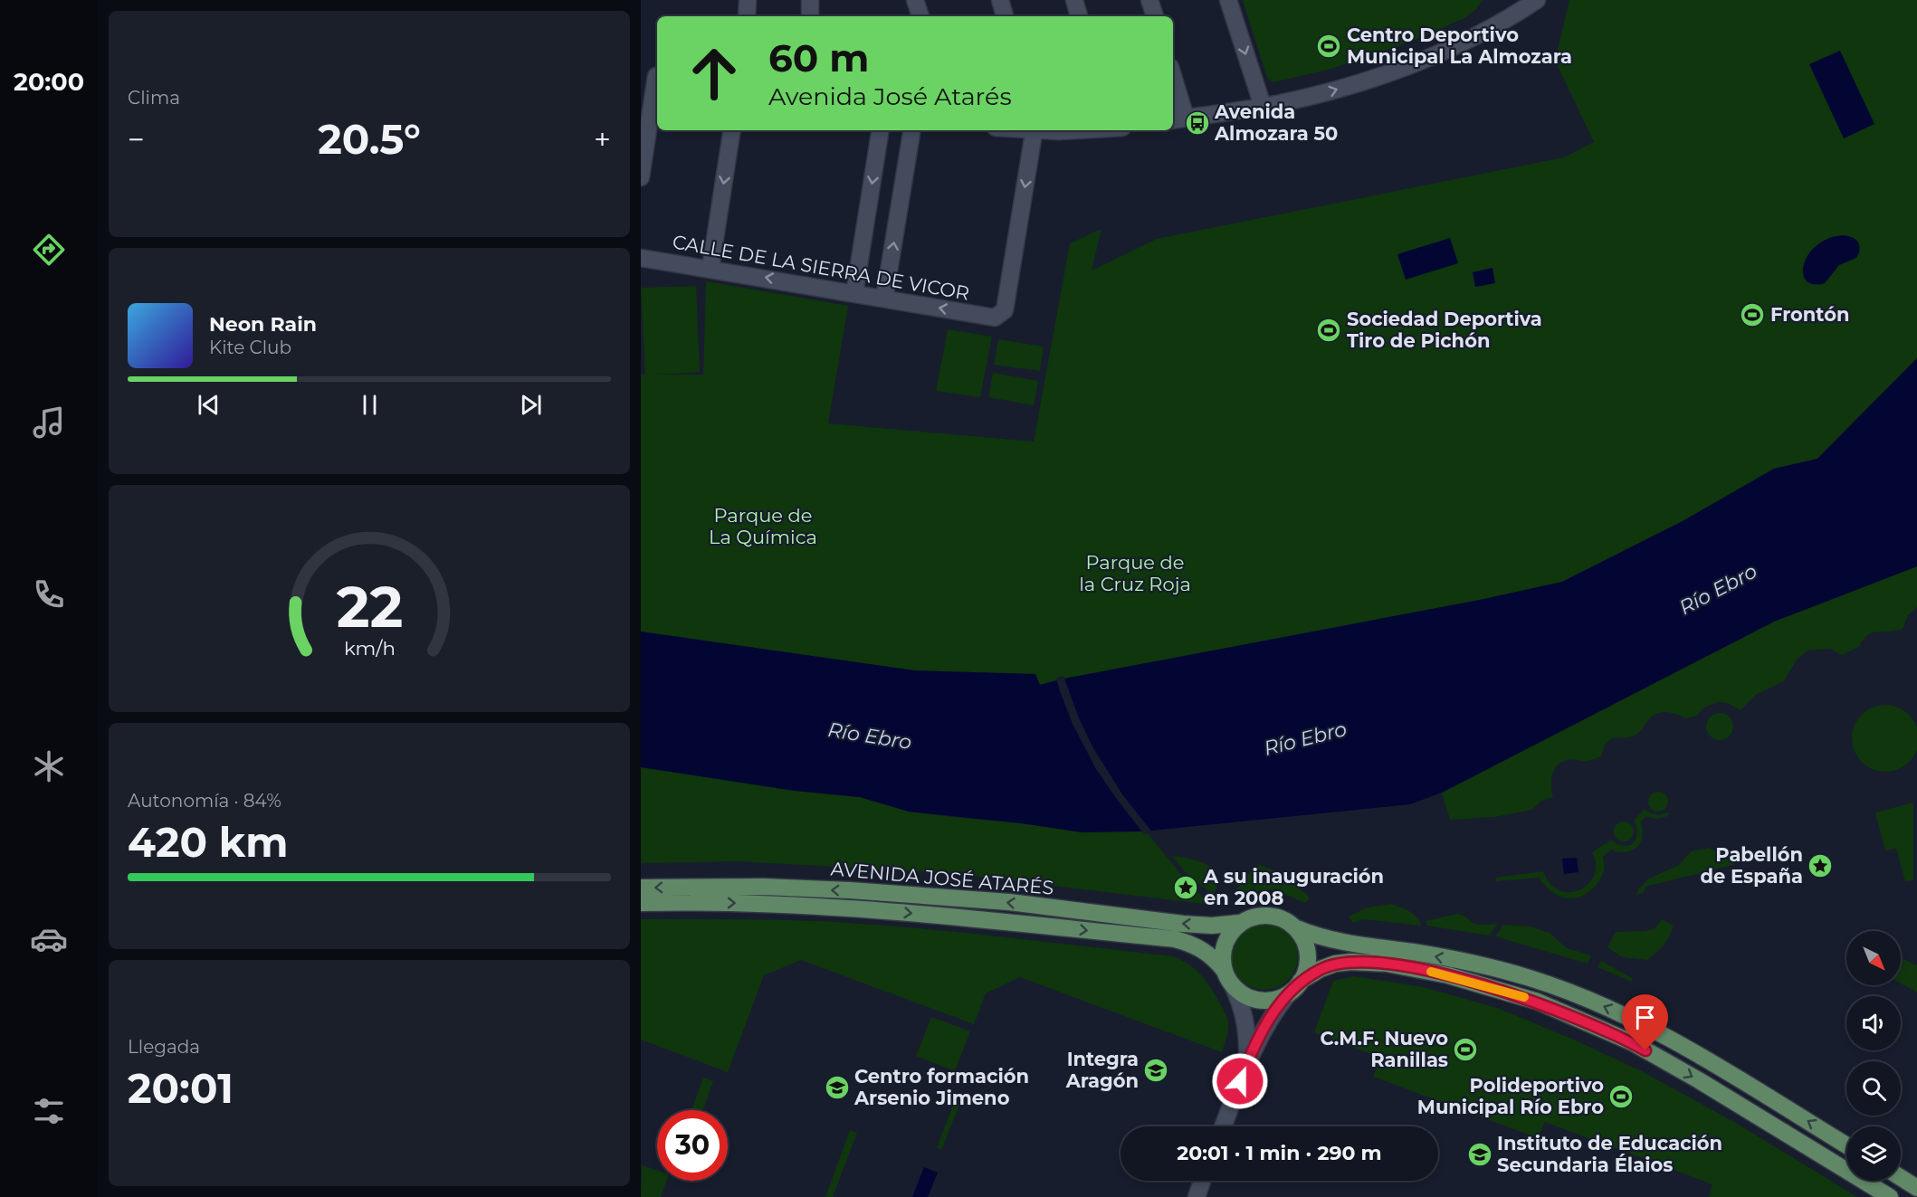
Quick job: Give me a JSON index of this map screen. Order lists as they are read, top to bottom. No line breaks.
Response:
{"streets":{"main road":["AVENIDA JOSÉ ATARÉS"],"street":["CALLE DE LA SIERRA DE VICOR"]},"water":["Río Ebro"],"parks":["Parque de La Química","Parque de la Cruz Roja"],"places":{"sports":["Centro Deportivo Municipal La Almozara","Frontón","Sociedad Deportiva Tiro de Pichón","C.M.F. Nuevo Ranillas","Polideportivo Municipal Río Ebro"],"bus stop":["Avenida Almozara 50"],"place":["Pabellón de España","A su inauguración en 2008"],"school or university":["Integra Aragón","Centro formación Arsenio Jimeno","Instituto de Educación Secundaria Élaios"]},"north":"bottom right","page":{"tabs":"20:00","tile":["Clima",["Autonomía · 84%","420 km"],["Llegada","20:01"]],"turn":["60 m","Avenida José Atarés"],"heat":["−","20.5°","+"],"song":["Neon Rain","Kite Club"],"limit":"30","trip":"20:01 · 1 min · 290 m","gauge":["22","km/h"]}}
